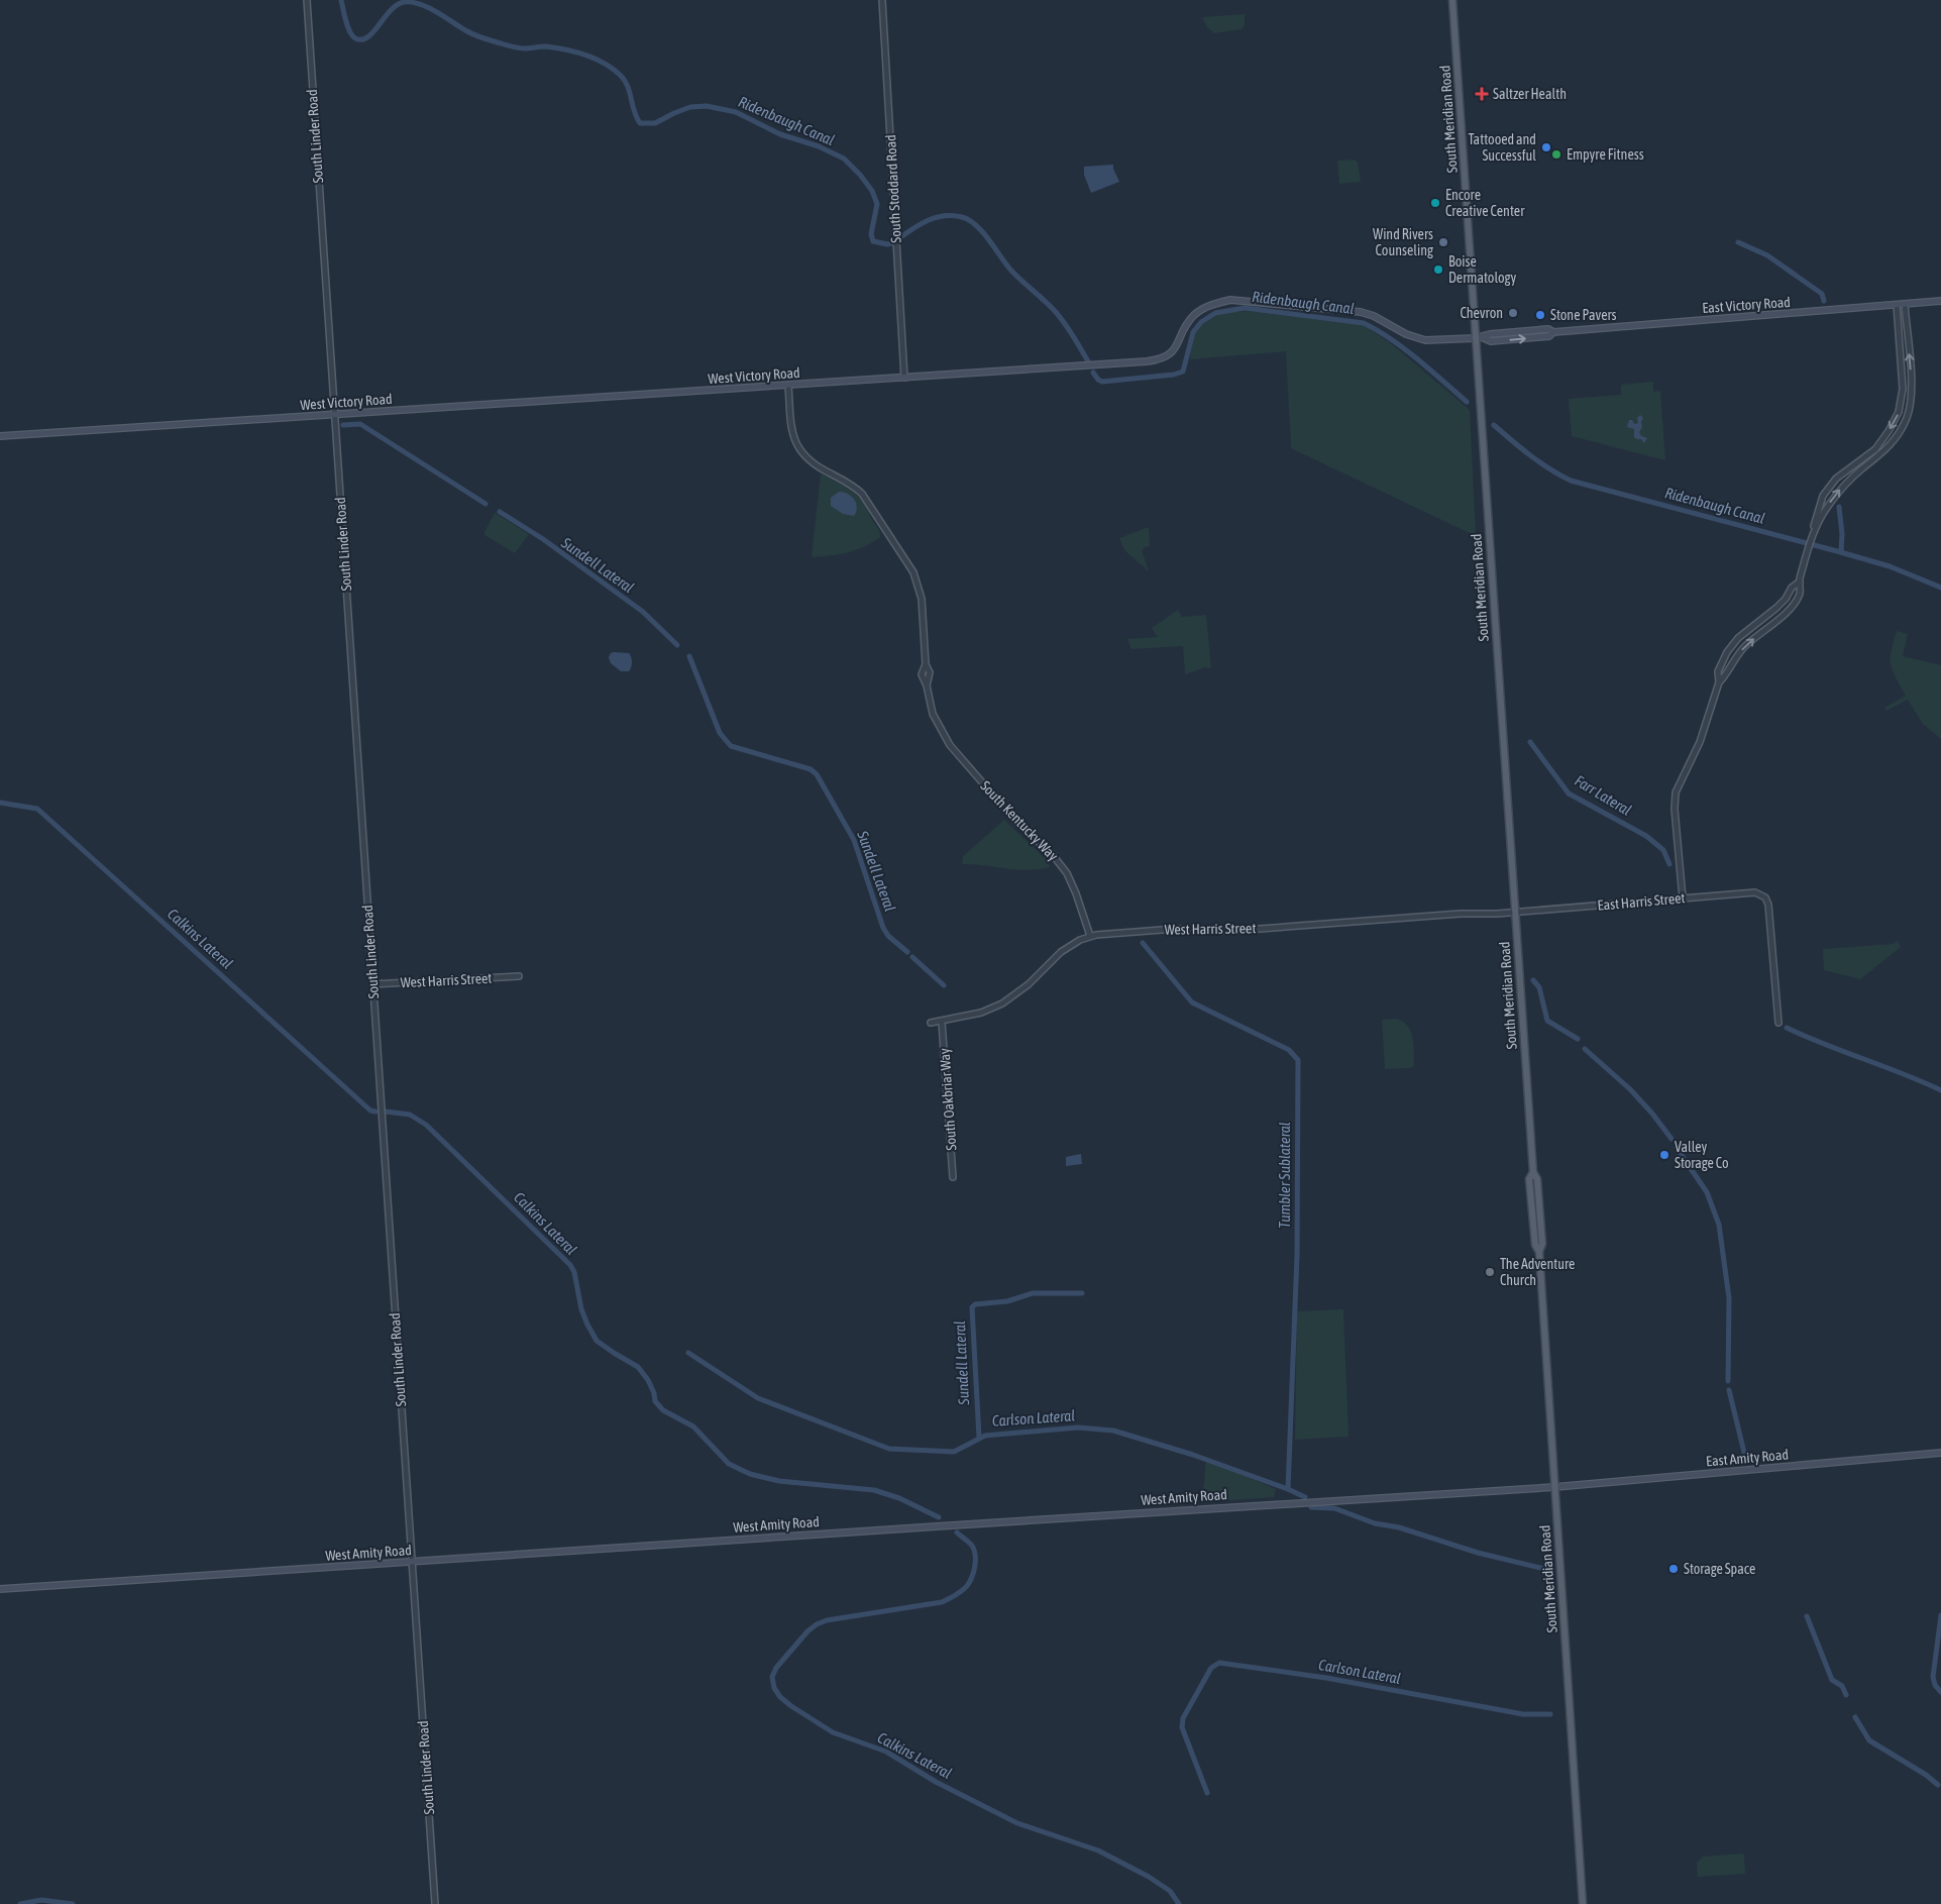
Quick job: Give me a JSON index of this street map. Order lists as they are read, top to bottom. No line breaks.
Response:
{"streets":{"main road":["South Meridian Road","East Victory Road","West Victory Road","East Amity Road","West Amity Road"],"street":["South Linder Road","South Stoddard Road","South Kentucky Way","East Harris Street","West Harris Street","South Oakbriar Way"]},"crossings":[["South Meridian Road","East Victory Road"],["South Meridian Road","West Victory Road"],["South Meridian Road","East Harris Street"],["South Meridian Road","West Harris Street"],["South Meridian Road","East Amity Road"],["South Meridian Road","West Amity Road"],["South Linder Road","West Victory Road"],["South Linder Road","West Harris Street"],["South Linder Road","West Amity Road"],["South Stoddard Road","West Victory Road"],["East Victory Road","West Victory Road"],["West Victory Road","South Kentucky Way"],["South Kentucky Way","West Harris Street"],["East Harris Street","West Harris Street"],["West Harris Street","South Oakbriar Way"],["East Amity Road","West Amity Road"]],"water":["Ridenbaugh Canal","Sundell Lateral","Farr Lateral","Calkins Lateral","Tumbler Sublateral","Carlson Lateral"],"places":{"health":["Saltzer Health"],"other":["Tattooed and Successful","Empyre Fitness","Encore Creative Center","Wind Rivers Counseling","Boise Dermatology","Chevron","Stone Pavers","Valley Storage Co","The Adventure Church","Storage Space"]}}
